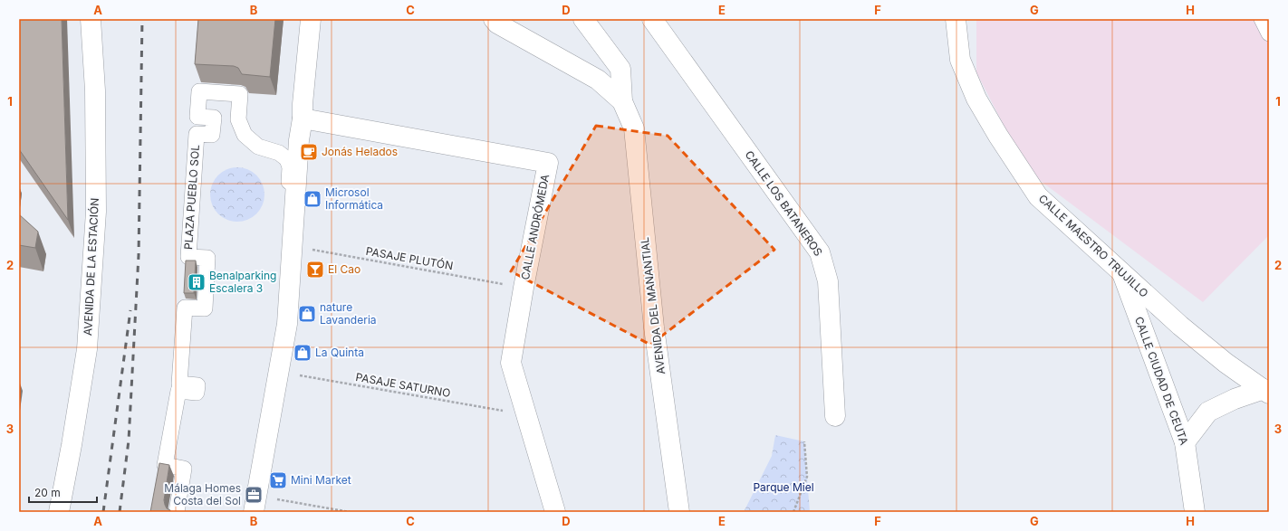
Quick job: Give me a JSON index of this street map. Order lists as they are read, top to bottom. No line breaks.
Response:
{"streets":{"street":["PLAZA PUEBLO SOL","CALLE LOS BATANEROS","CALLE ANDRÓMEDA","CALLE MAESTRO TRUJILLO","AVENIDA DE LA ESTACIÓN","AVENIDA DEL MANANTIAL","CALLE CIUDAD DE CEUTA"],"path":["PASAJE PLUTÓN","PASAJE SATURNO"]},"crossings":[["CALLE ANDRÓMEDA","PASAJE PLUTÓN"],["CALLE ANDRÓMEDA","PASAJE SATURNO"],["CALLE MAESTRO TRUJILLO","CALLE CIUDAD DE CEUTA"]],"parks":["Parque Miel"],"places":{"cafe":["Jonás Helados"],"shop":["Microsol Informática","nature Lavanderia","La Quinta"],"bar":["El Cao"],"building":["Benalparking Escalera 3"],"supermarket":["Mini Market"],"office":["Málaga Homes Costa del Sol"]},"scale_bar":"20 m","grid":{"columns":["A","B","C","D","E","F","G","H"],"rows":["1","2","3"]}}
